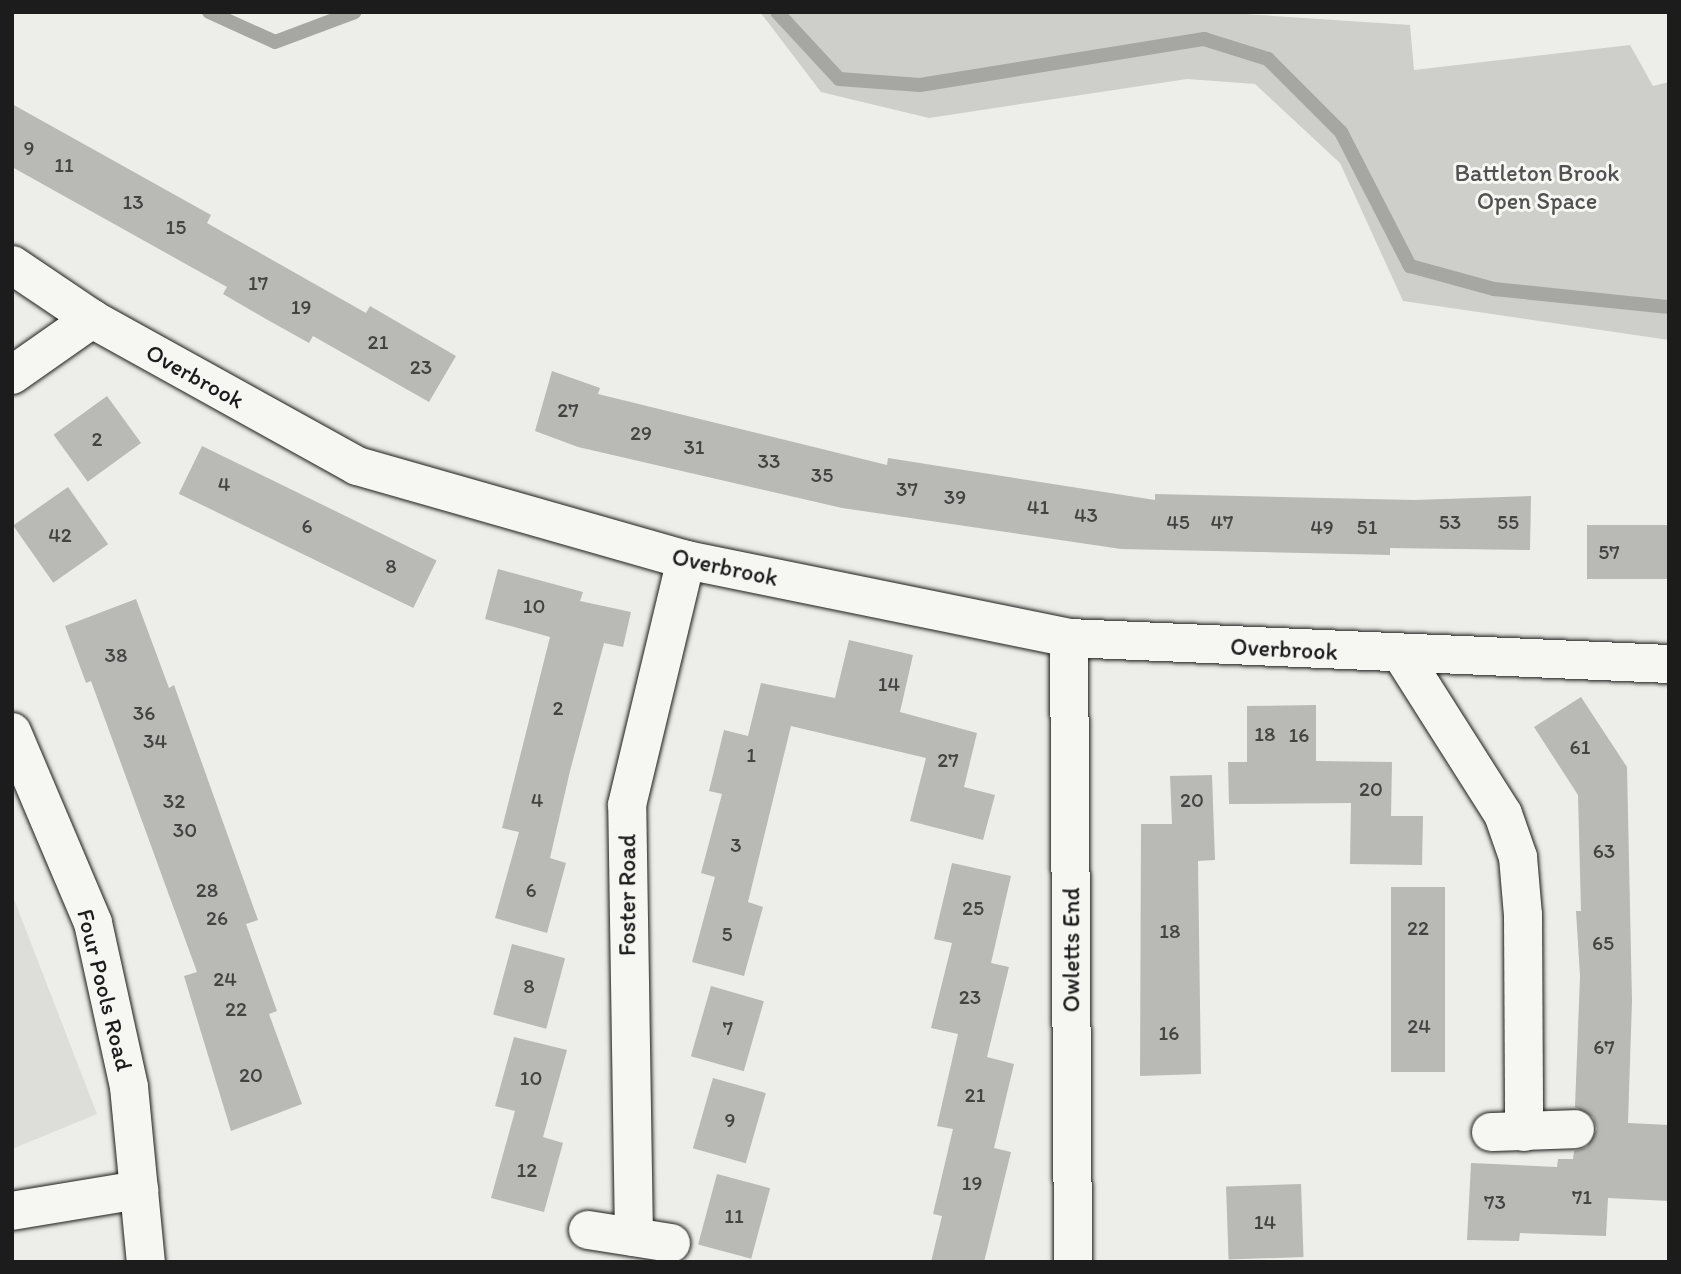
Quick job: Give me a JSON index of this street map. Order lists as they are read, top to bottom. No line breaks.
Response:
{"streets":{"street":["Overbrook","Foster Road","Owletts End","Four Pools Road"]},"crossings":[["Overbrook","Foster Road"],["Overbrook","Owletts End"]],"parks":["Battleton Brook Open Space"],"house_numbers":["9","11","13","15","17","19","21","23","27","29","2","31","33","35","4","37","39","41","43","45","47","53","55","6","49","51","42","57","8","10","38","14","2","36","18","16","34","61","1","27","20","4","20","32","30","3","63","28","6","25","26","22","18","5","65","24","8","23","22","24","7","16","67","20","10","21","9","12","19","71","73","11","14"]}
